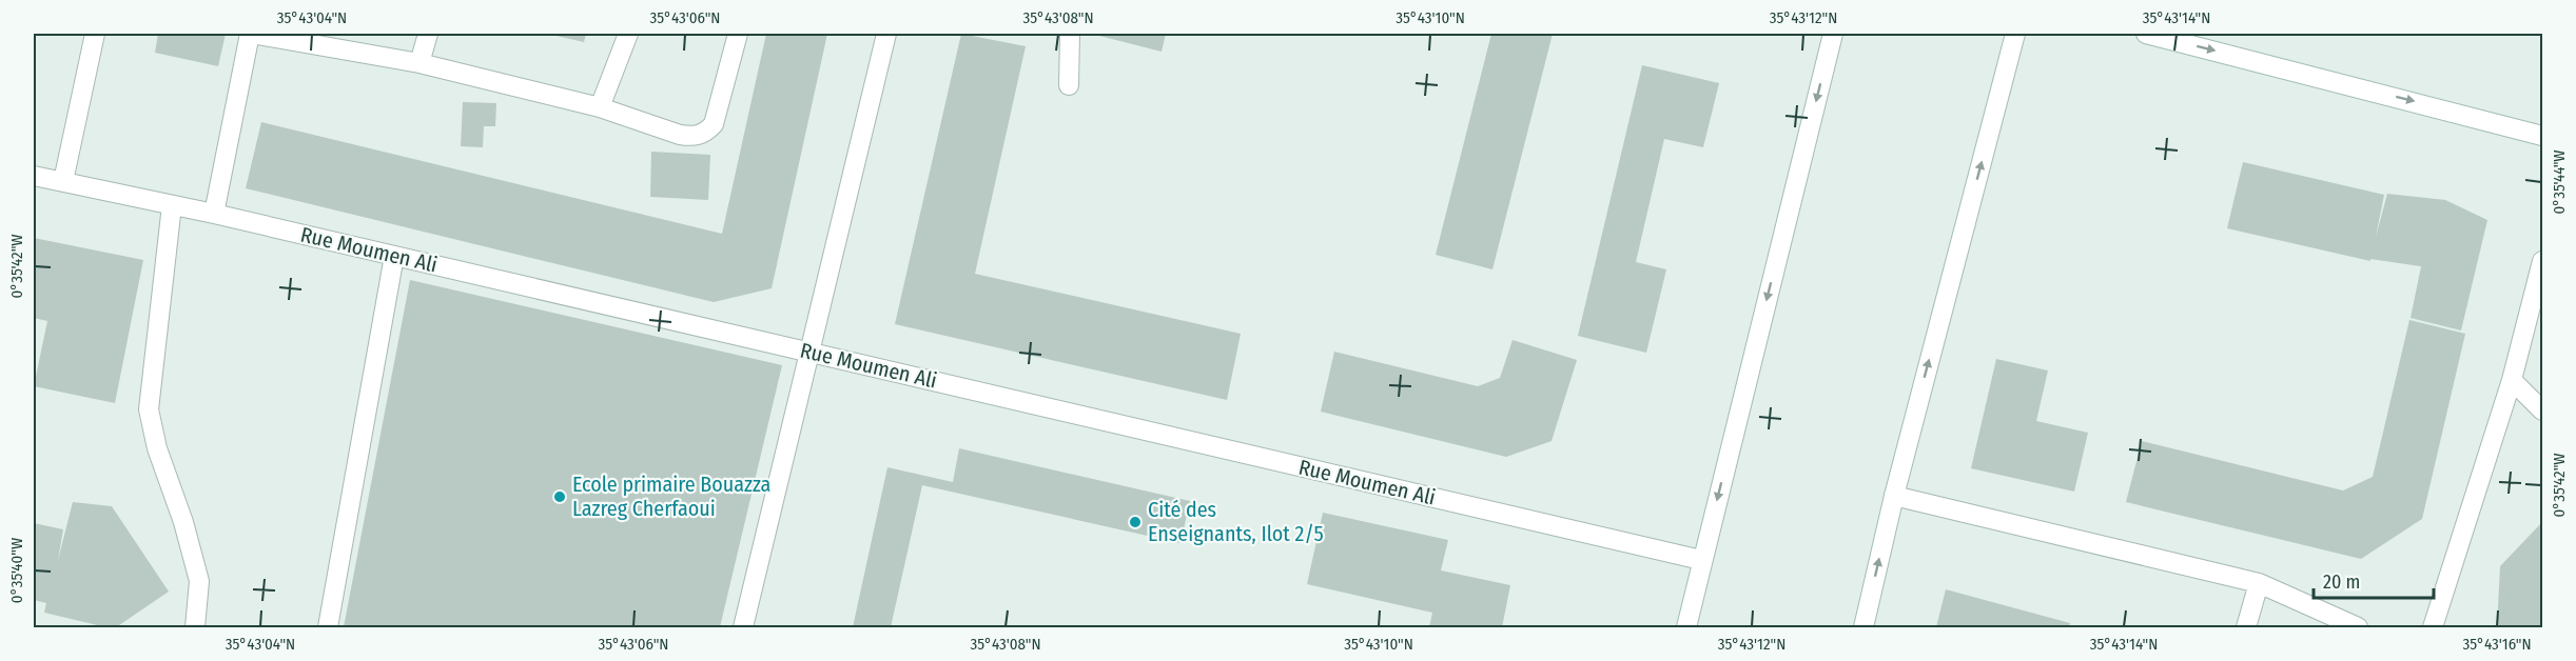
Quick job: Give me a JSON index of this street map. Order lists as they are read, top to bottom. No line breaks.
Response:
{"streets":{"street":["Rue Moumen Ali"]},"places":["Ecole primaire Bouazza Lazreg Cherfaoui","Cité des Enseignants, Ilot 2/5"],"scale_bar":"20 m","coordinates":["35°43'04\"N","35°43'06\"N","35°43'08\"N","35°43'10\"N","35°43'12\"N","35°43'14\"N","0°35'44\"W","0°35'42\"W","0°35'40\"W","35°43'16\"N"]}
